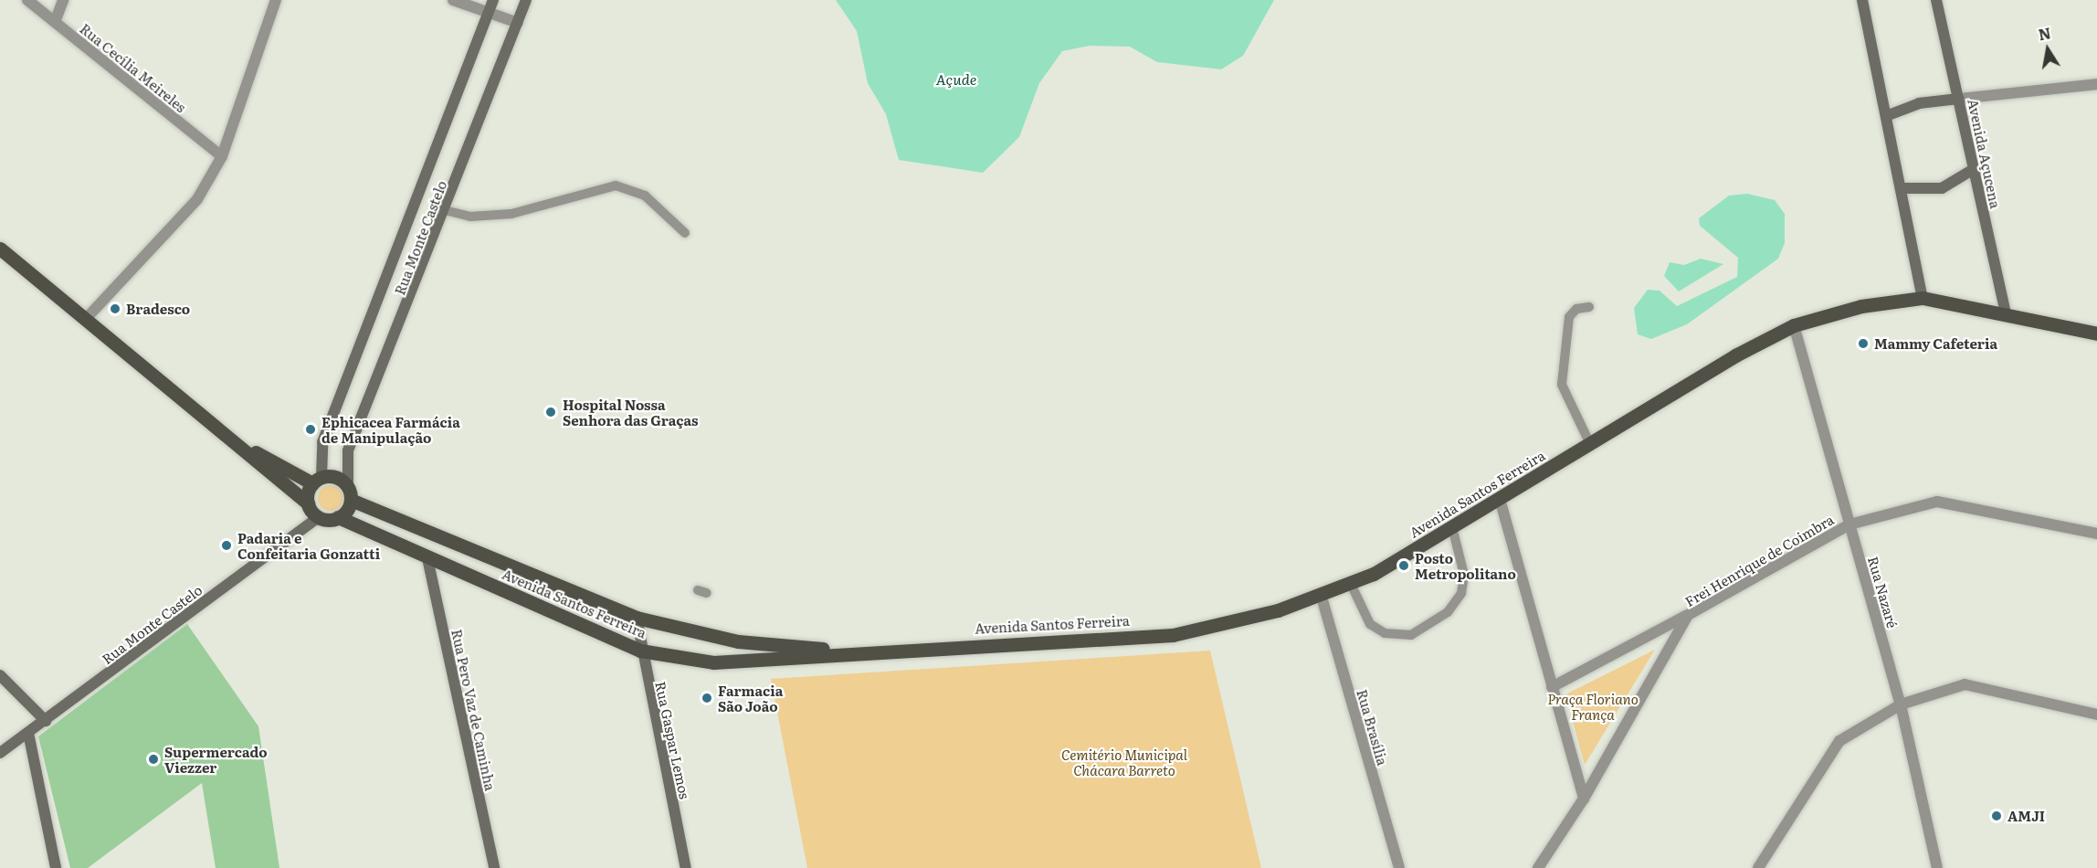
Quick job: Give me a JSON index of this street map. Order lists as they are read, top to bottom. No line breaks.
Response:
{"streets":{"main road":["Avenida Santos Ferreira"],"street":["Rua Cecília Meireles","Avenida Açucena","Rua Monte Castelo","Frei Henrique de Coimbra","Rua Nazaré","Rua Pero Vaz de Caminha","Rua Brasília","Rua Gaspar Lemos"]},"crossings":[["Avenida Açucena","Avenida Santos Ferreira"],["Rua Monte Castelo","Avenida Santos Ferreira"],["Avenida Santos Ferreira","Rua Nazaré"],["Avenida Santos Ferreira","Rua Pero Vaz de Caminha"],["Avenida Santos Ferreira","Rua Brasília"],["Avenida Santos Ferreira","Rua Gaspar Lemos"],["Frei Henrique de Coimbra","Rua Nazaré"]],"water":["Açude"],"parks":["Praça Floriano França","Cemitério Municipal Chácara Barreto"],"places":["Bradesco","Mammy Cafeteria","Hospital Nossa Senhora das Graças","Ephicacea Farmácia de Manipulação","Padaria e Confeitaria Gonzatti","Posto Metropolitano","Farmacia São João","Supermercado Viezzer","AMJI"],"north":"top"}
